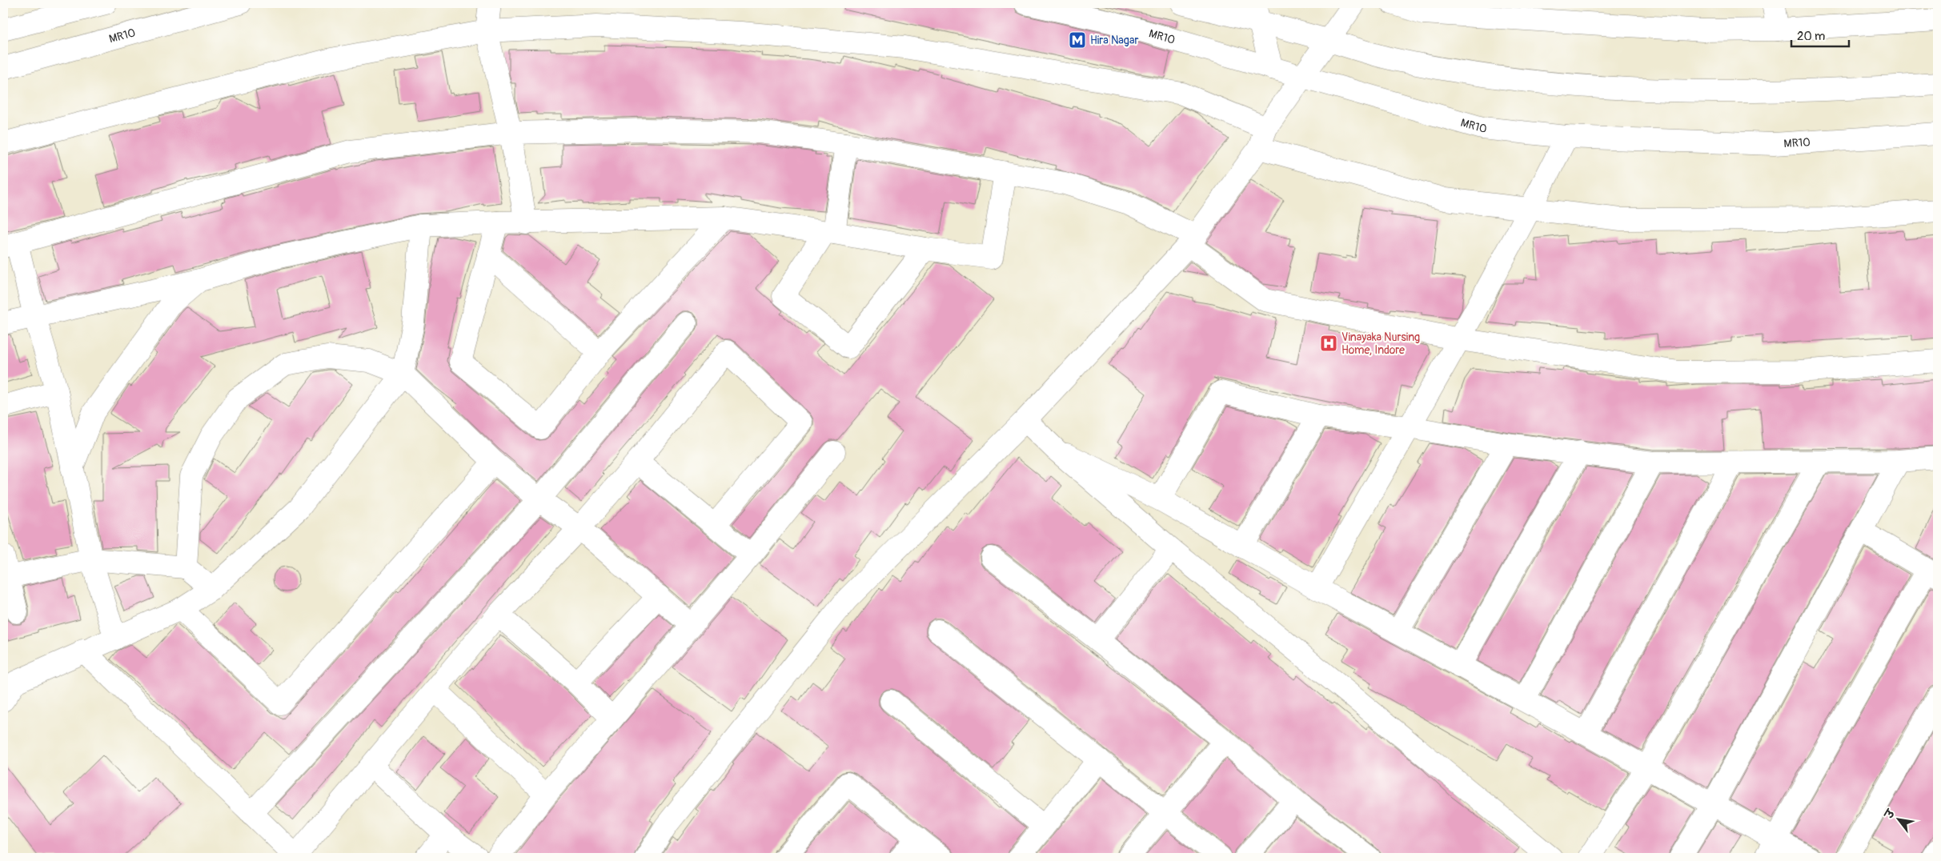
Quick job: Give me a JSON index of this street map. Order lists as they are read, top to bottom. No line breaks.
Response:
{"streets":{"street":["MR10"]},"places":{"metro station":["Hira Nagar"],"hospital":["Vinayaka Nursing Home, Indore"]},"scale_bar":"20 m","north":"top left"}
